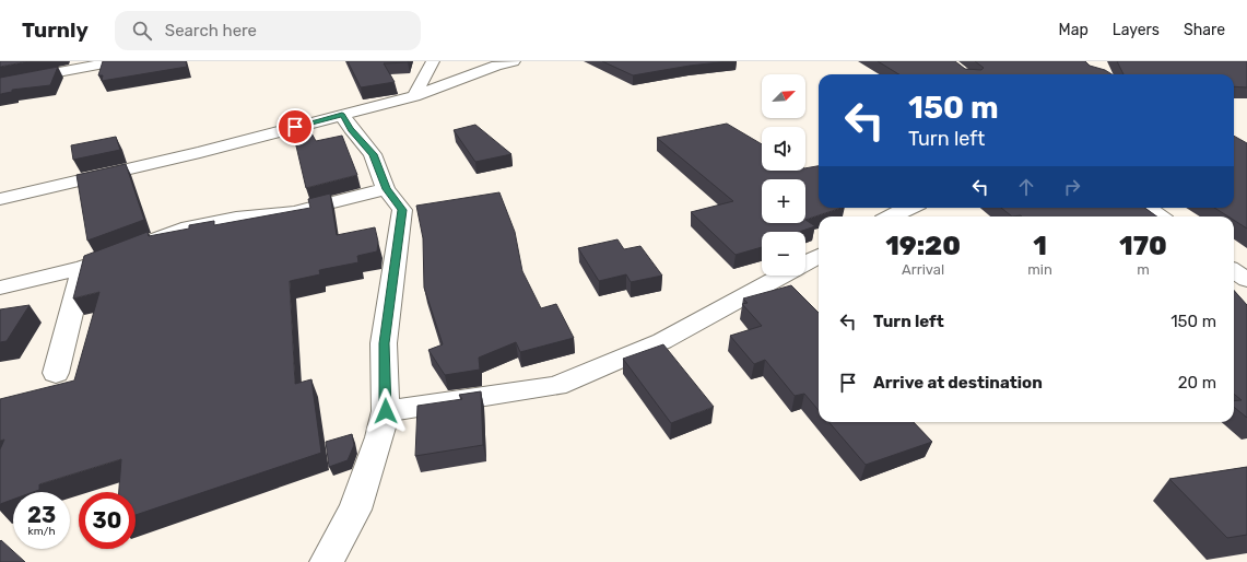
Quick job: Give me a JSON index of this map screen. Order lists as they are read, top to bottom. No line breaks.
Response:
{"north":"top right","page":{"header":"Turnly","search":"Search here","nav":["Map","Layers","Share"],"map_buttons":["+","−"],"turn":["150 m","Turn left"],"eta":["19:20","Arrival","1","min","170","m"],"list":[{"name":"Turn left","value":"150 m"},{"name":"Arrive at destination","value":"20 m"}],"speed":"23 km/h","limit":"30"}}
